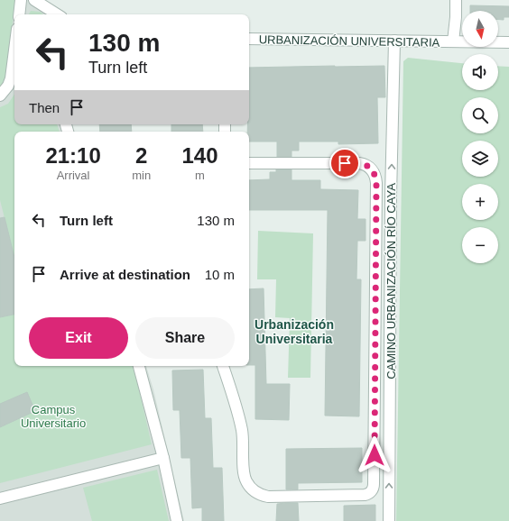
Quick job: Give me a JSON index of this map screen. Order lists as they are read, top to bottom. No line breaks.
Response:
{"streets":{"street":["URBANIZACIÓN UNIVERSITARIA","CAMINO URBANIZACIÓN RÍO CAYA"]},"crossings":[["URBANIZACIÓN UNIVERSITARIA","CAMINO URBANIZACIÓN RÍO CAYA"]],"one_way":["CAMINO URBANIZACIÓN RÍO CAYA"],"districts":["Urbanización Universitaria"],"parks":["Campus Universitario"],"north":"bottom","page":{"map_buttons":["+","−"],"turn":["130 m","Turn left"],"then":"Then","eta":["21:10","Arrival","2","min","140","m"],"list":[{"name":"Turn left","value":"130 m"},{"name":"Arrive at destination","value":"10 m"}],"buttons":["Exit","Share"]}}
